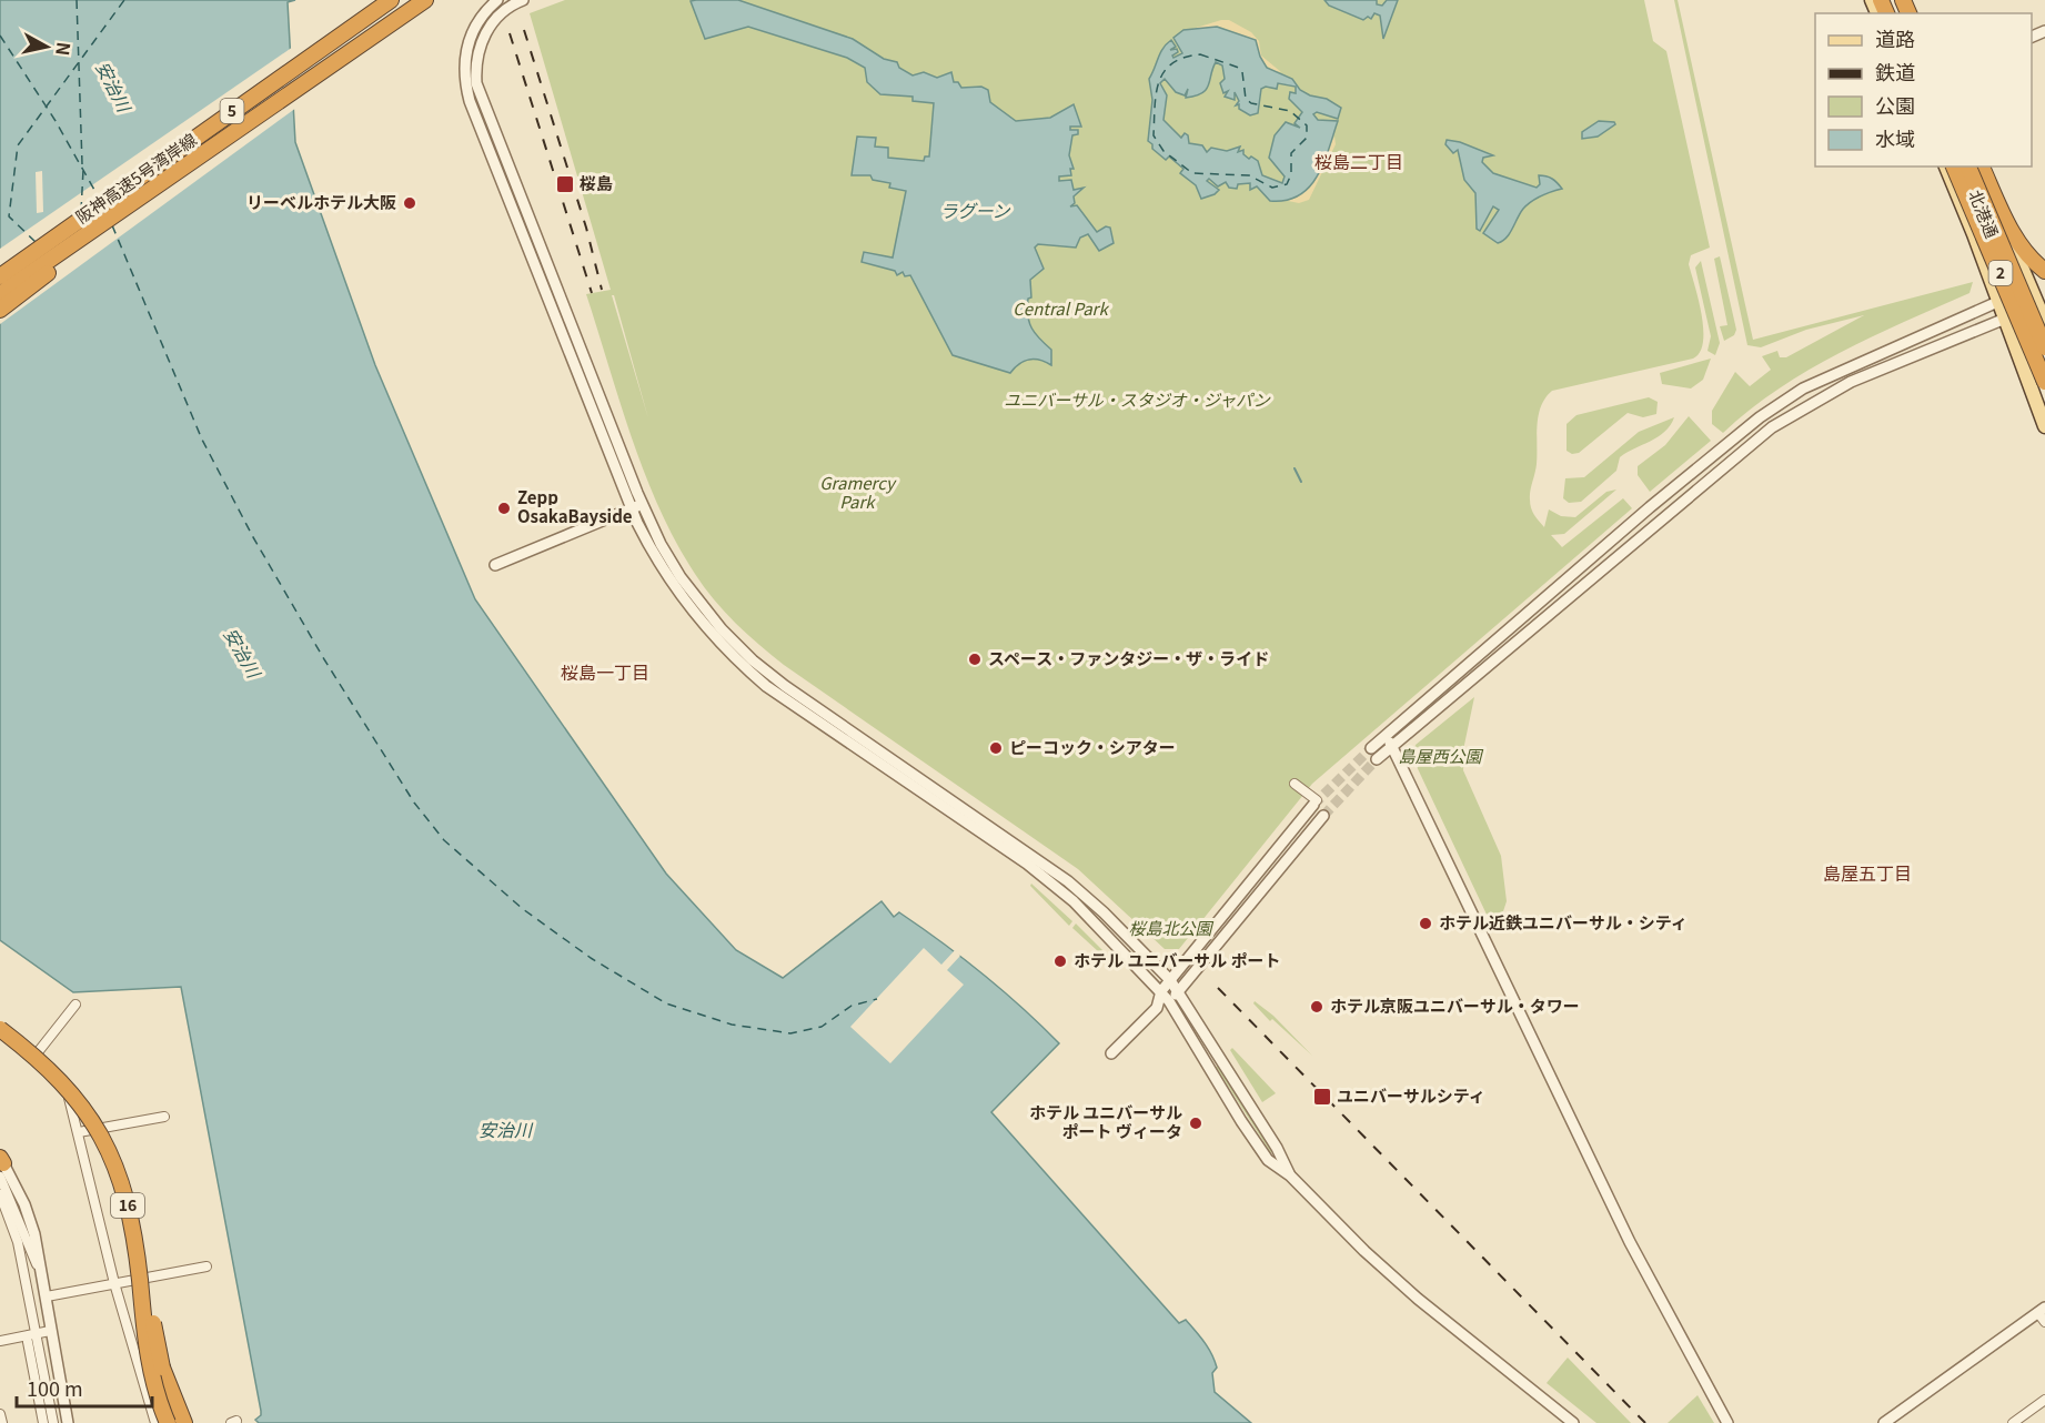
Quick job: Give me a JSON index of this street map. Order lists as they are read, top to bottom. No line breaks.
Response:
{"streets":{"highway":["5","阪神高速5号湾岸線","2","16"],"main road":["北港通"]},"districts":["桜島二丁目","桜島一丁目","島屋五丁目"],"water":["安治川","ラグーン"],"parks":["Central Park","ユニバーサル・スタジオ・ジャパン","Gramercy Park","島屋西公園","桜島北公園"],"places":{"transit":["桜島","ユニバーサルシティ"],"other":["リーベルホテル大阪","Zepp OsakaBayside","スペース・ファンタジー・ザ・ライド","ピーコック・シアター","ホテル近鉄ユニバーサル・シティ","ホテル ユニバーサル ポート","ホテル京阪ユニバーサル・タワー","ホテル ユニバーサル ポート ヴィータ"]},"legend":["道路","鉄道","公園","水域"],"scale_bar":"100 m","north":"right"}
